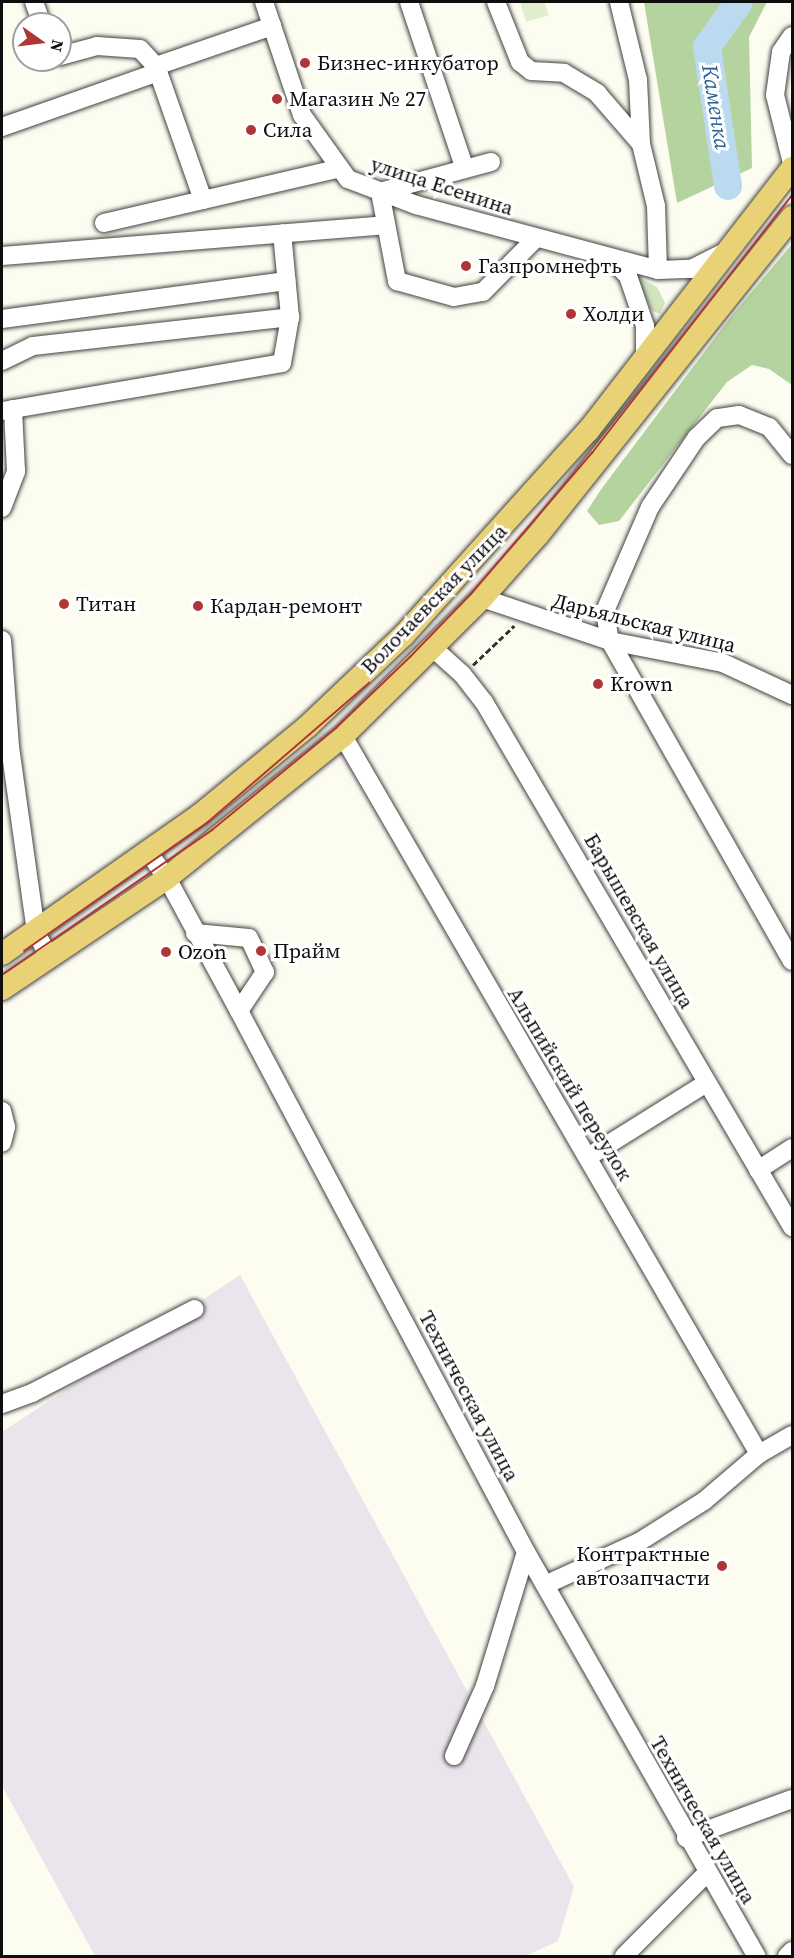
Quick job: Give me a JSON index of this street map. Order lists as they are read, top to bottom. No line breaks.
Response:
{"streets":{"main road":["Волочаевская улица"],"street":["улица Есенина","Дарьяльская улица","Барышевская улица","Альпийский переулок","Техническая улица"]},"crossings":[["улица Есенина","Волочаевская улица"],["Волочаевская улица","Дарьяльская улица"],["Волочаевская улица","Барышевская улица"],["Волочаевская улица","Альпийский переулок"],["Волочаевская улица","Техническая улица"]],"water":["Каменка"],"places":["Бизнес-инкубатор","Магазин № 27","Сила","Газпромнефть","Холди","Титан","Кардан-ремонт","Krown","Прайм","Ozon","Контрактные автозапчасти"],"north":"right"}
